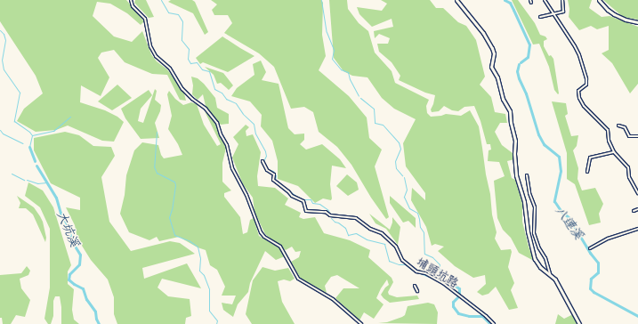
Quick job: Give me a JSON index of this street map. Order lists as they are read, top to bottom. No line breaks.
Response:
{"streets":{"street":["埔頭坑路"]},"water":["八連溪","大坑溪"]}
